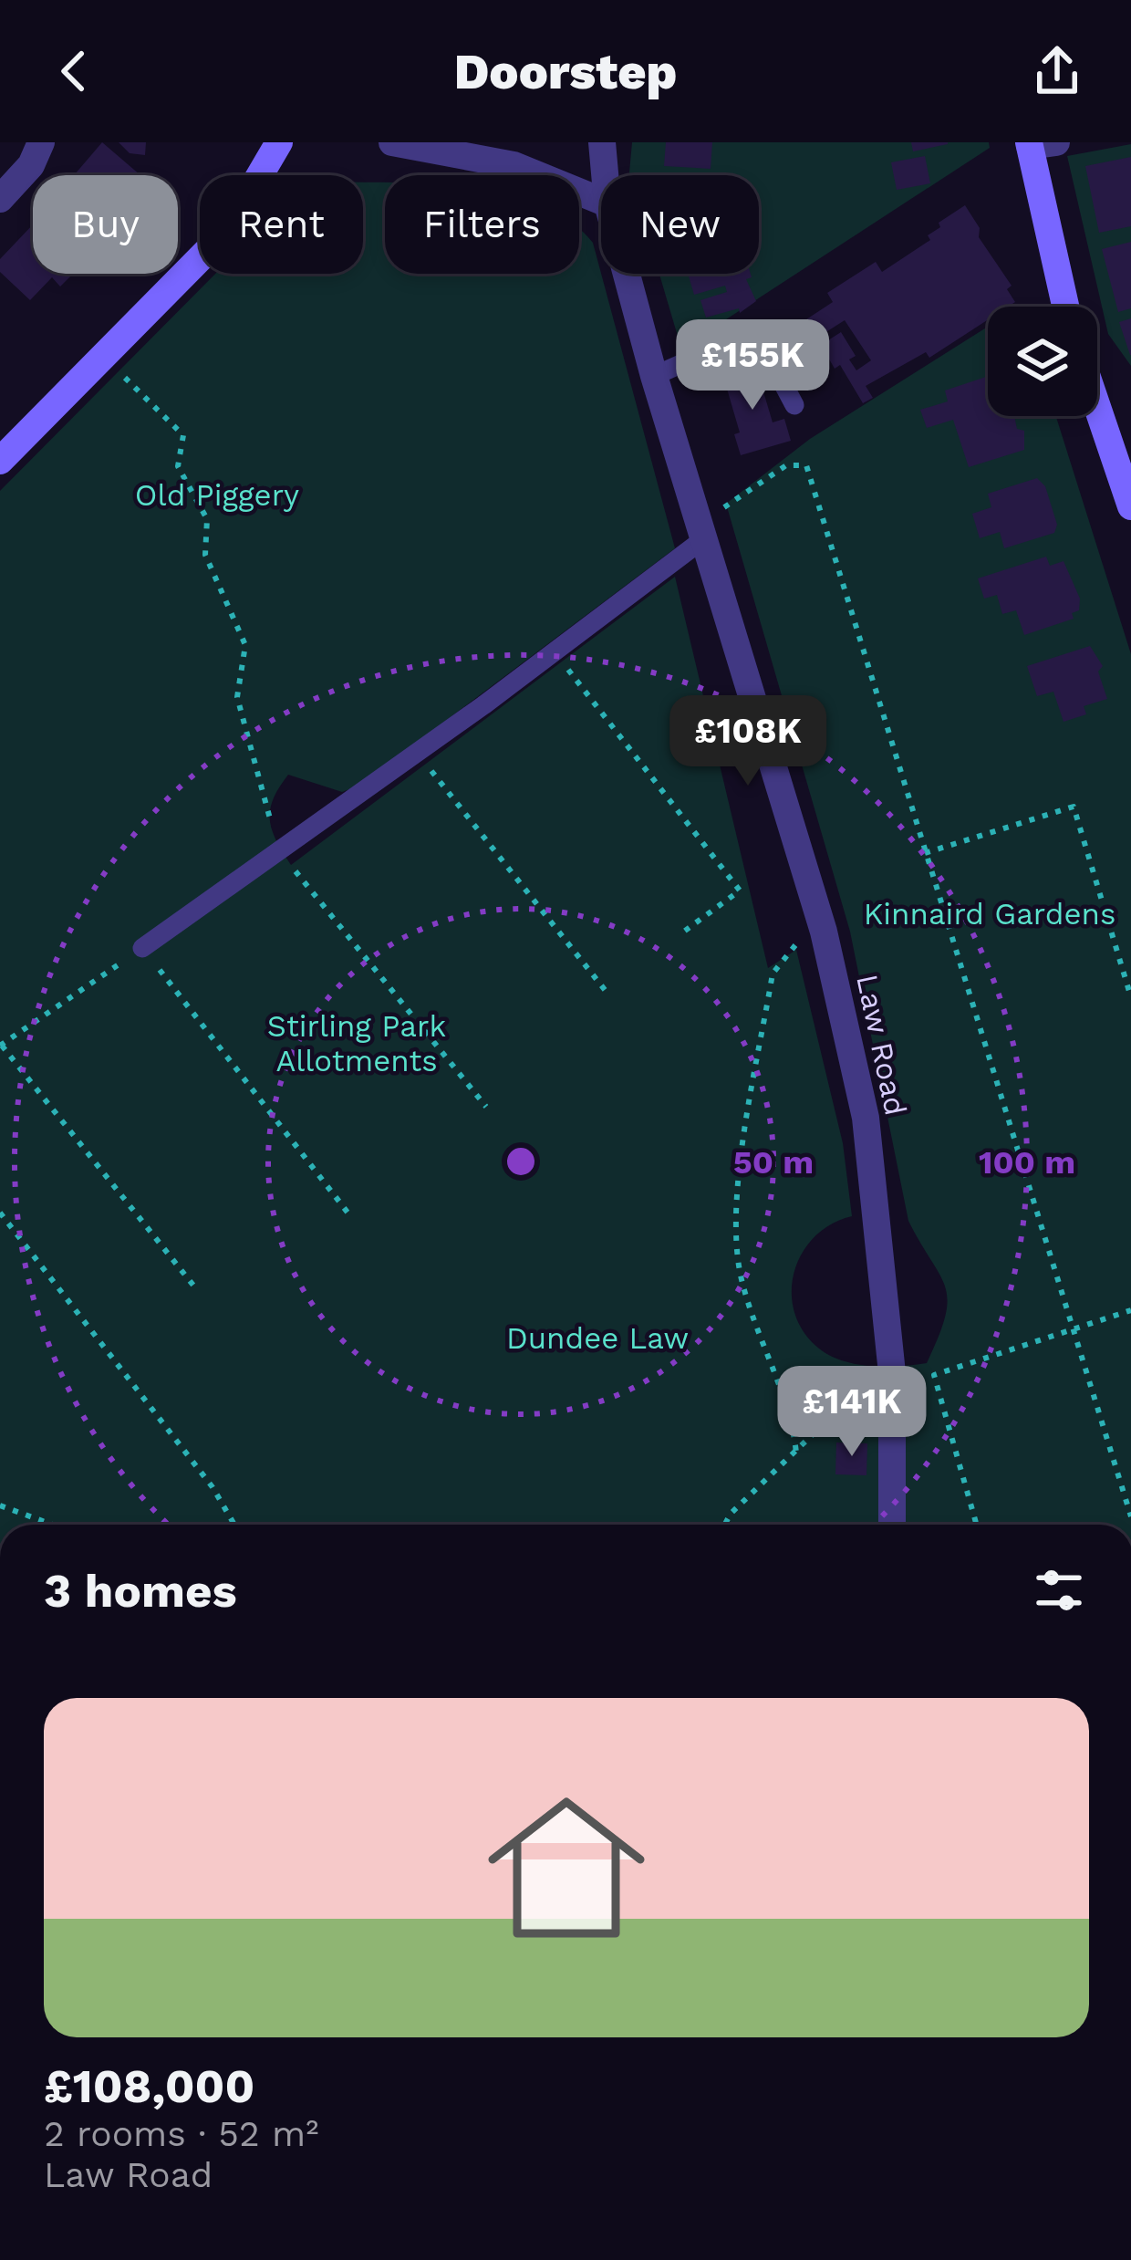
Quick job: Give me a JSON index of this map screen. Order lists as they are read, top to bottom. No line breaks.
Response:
{"streets":{"street":["Law Road"]},"parks":["Old Piggery","Kinnaird Gardens","Stirling Park Allotments","Dundee Law"],"page":{"header":"Doorstep","chip":["Buy","Rent","Filters","New"],"price":["£155K","£108K","£141K"],"heading":"3 homes","list":[{"name":"£108,000","note":"2 rooms · 52 m² · Law Road"}]},"rings":["50 m","100 m"]}
